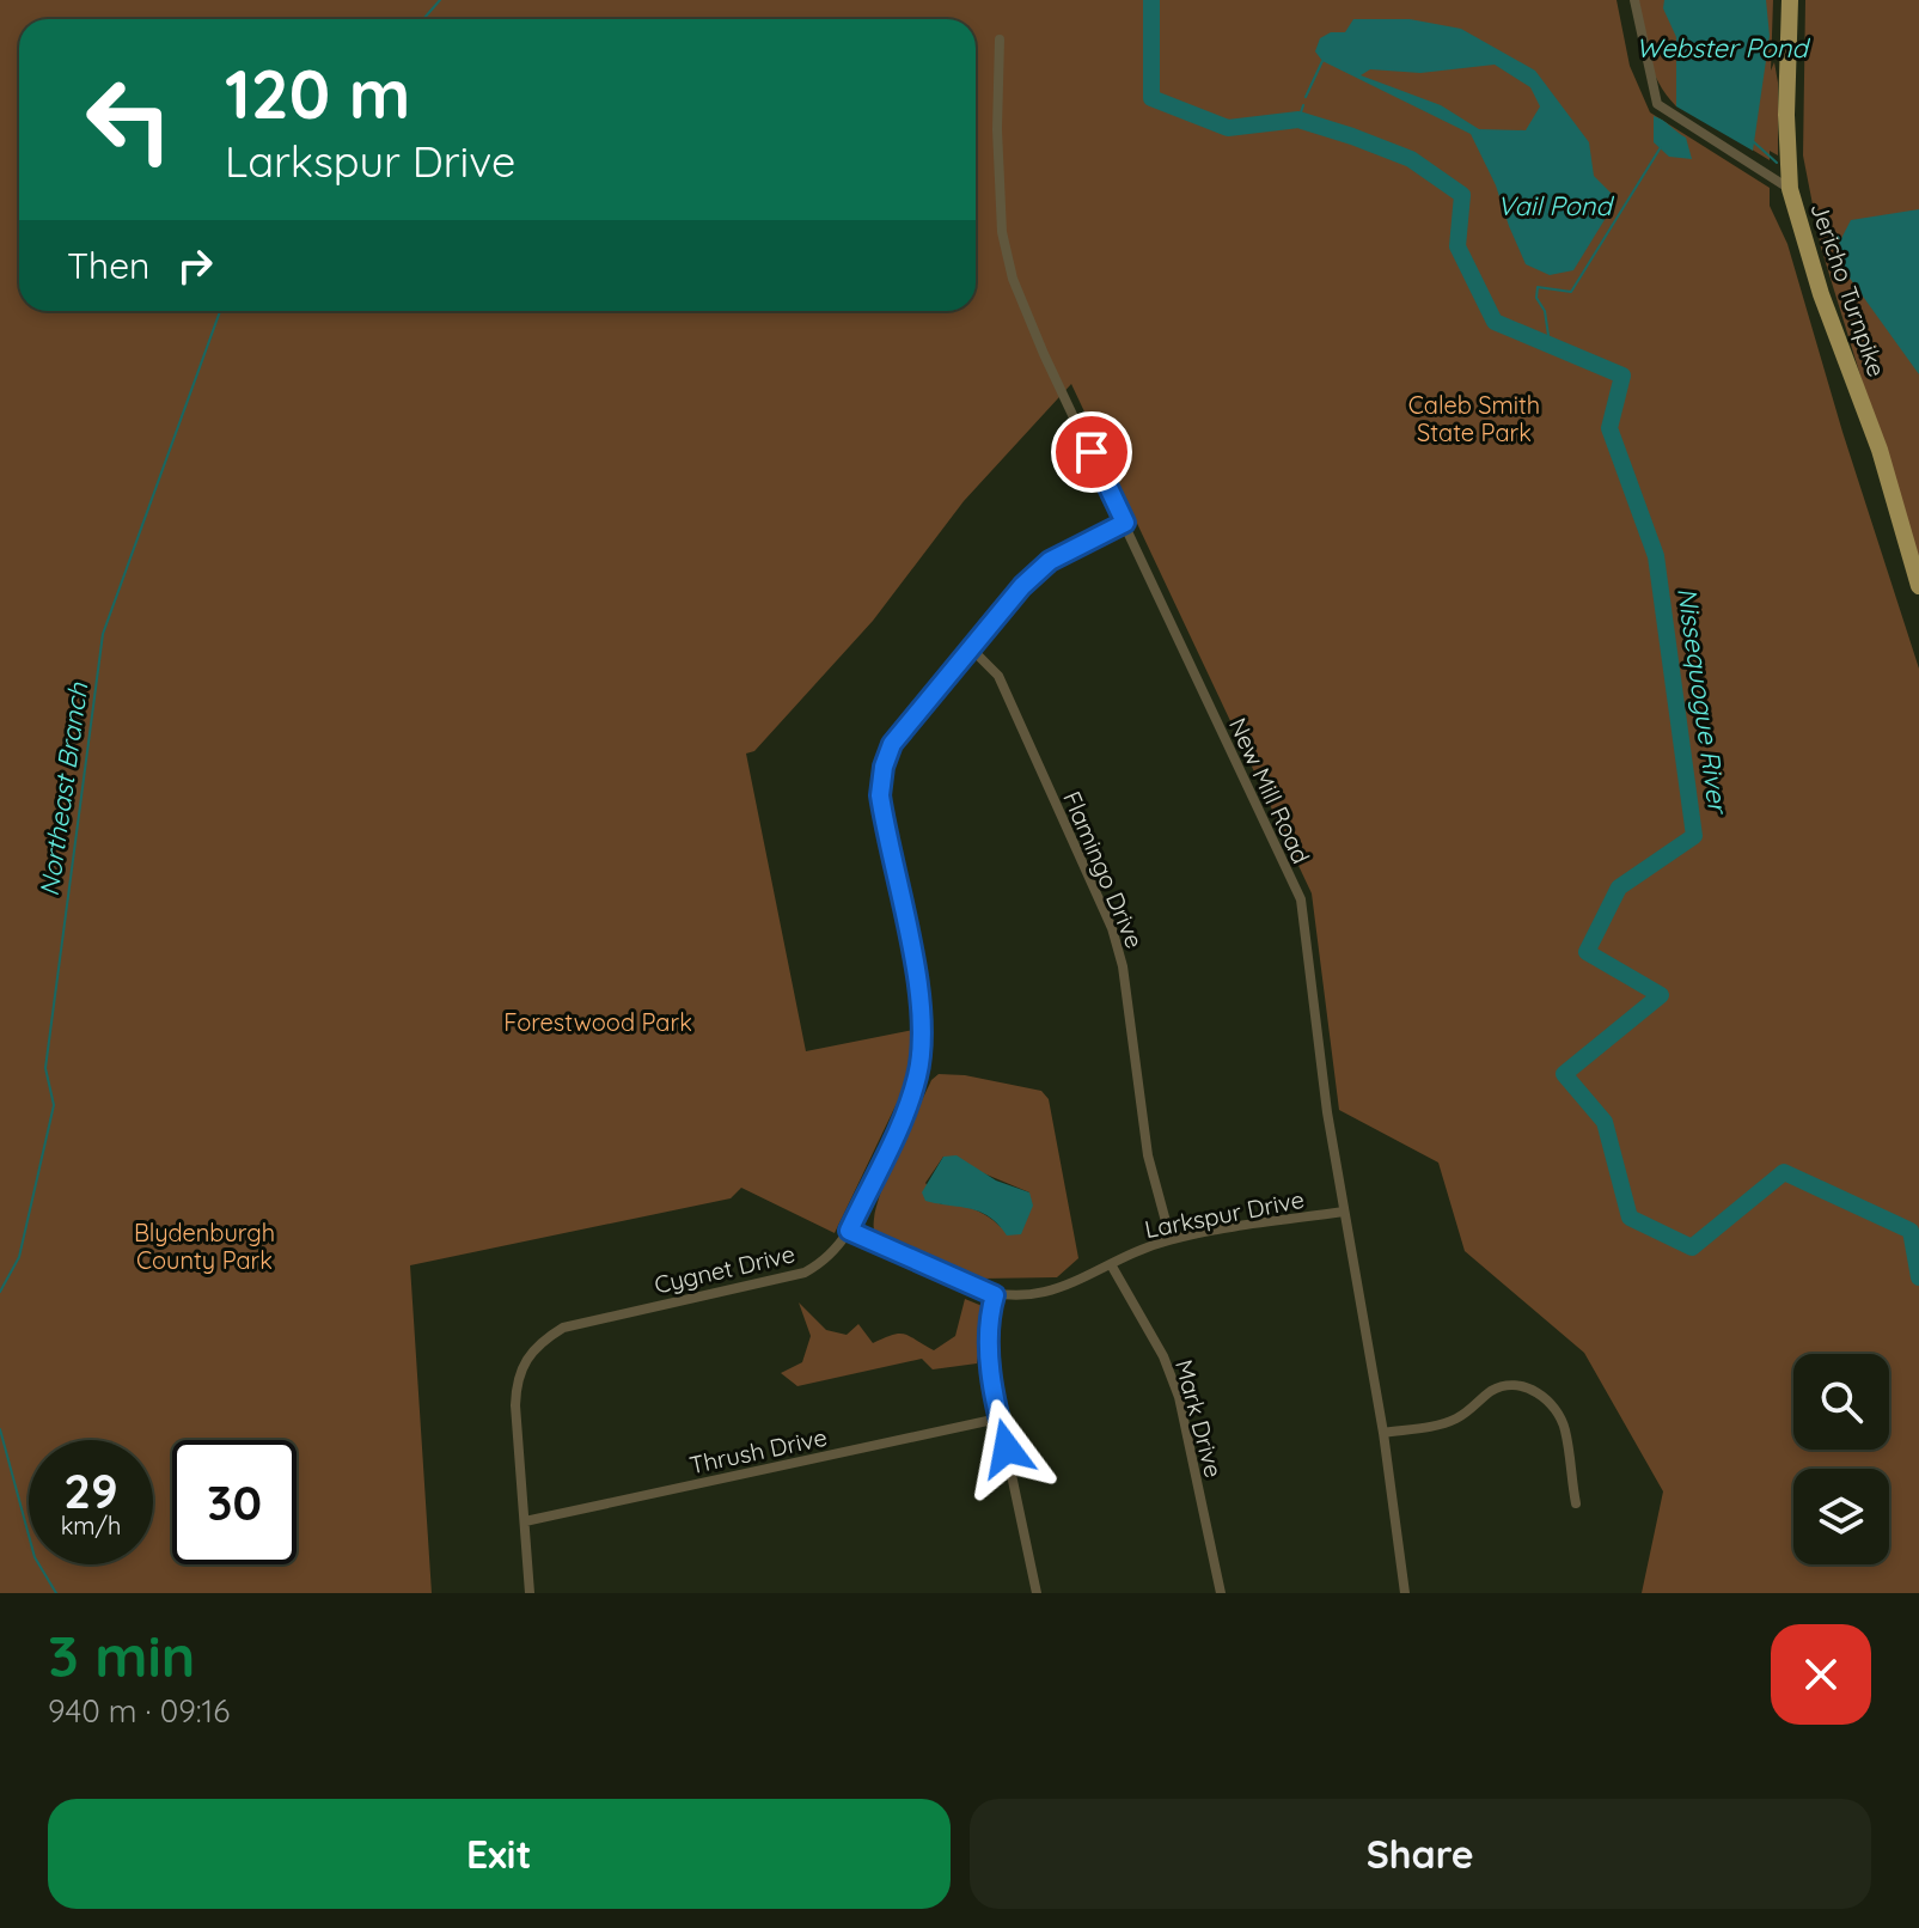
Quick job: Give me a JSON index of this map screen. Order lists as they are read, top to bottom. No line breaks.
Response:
{"streets":{"main road":["Jericho Turnpike"],"street":["New Mill Road","Flamingo Drive","Larkspur Drive","Cygnet Drive","Mark Drive","Thrush Drive"]},"crossings":[["New Mill Road","Larkspur Drive"],["New Mill Road","Cygnet Drive"],["Flamingo Drive","Larkspur Drive"],["Flamingo Drive","Cygnet Drive"],["Larkspur Drive","Cygnet Drive"],["Larkspur Drive","Mark Drive"],["Cygnet Drive","Thrush Drive"]],"water":["Webster Pond","Vail Pond","Nissequogue River","Northeast Branch"],"parks":["Caleb Smith State Park","Forestwood Park","Blydenburgh County Park"],"page":{"turn":["120 m","Larkspur Drive"],"then":"Then","speed":"29 km/h","limit":"30","heading":["3 min","940 m · 09:16"],"buttons":["Exit","Share"]}}
